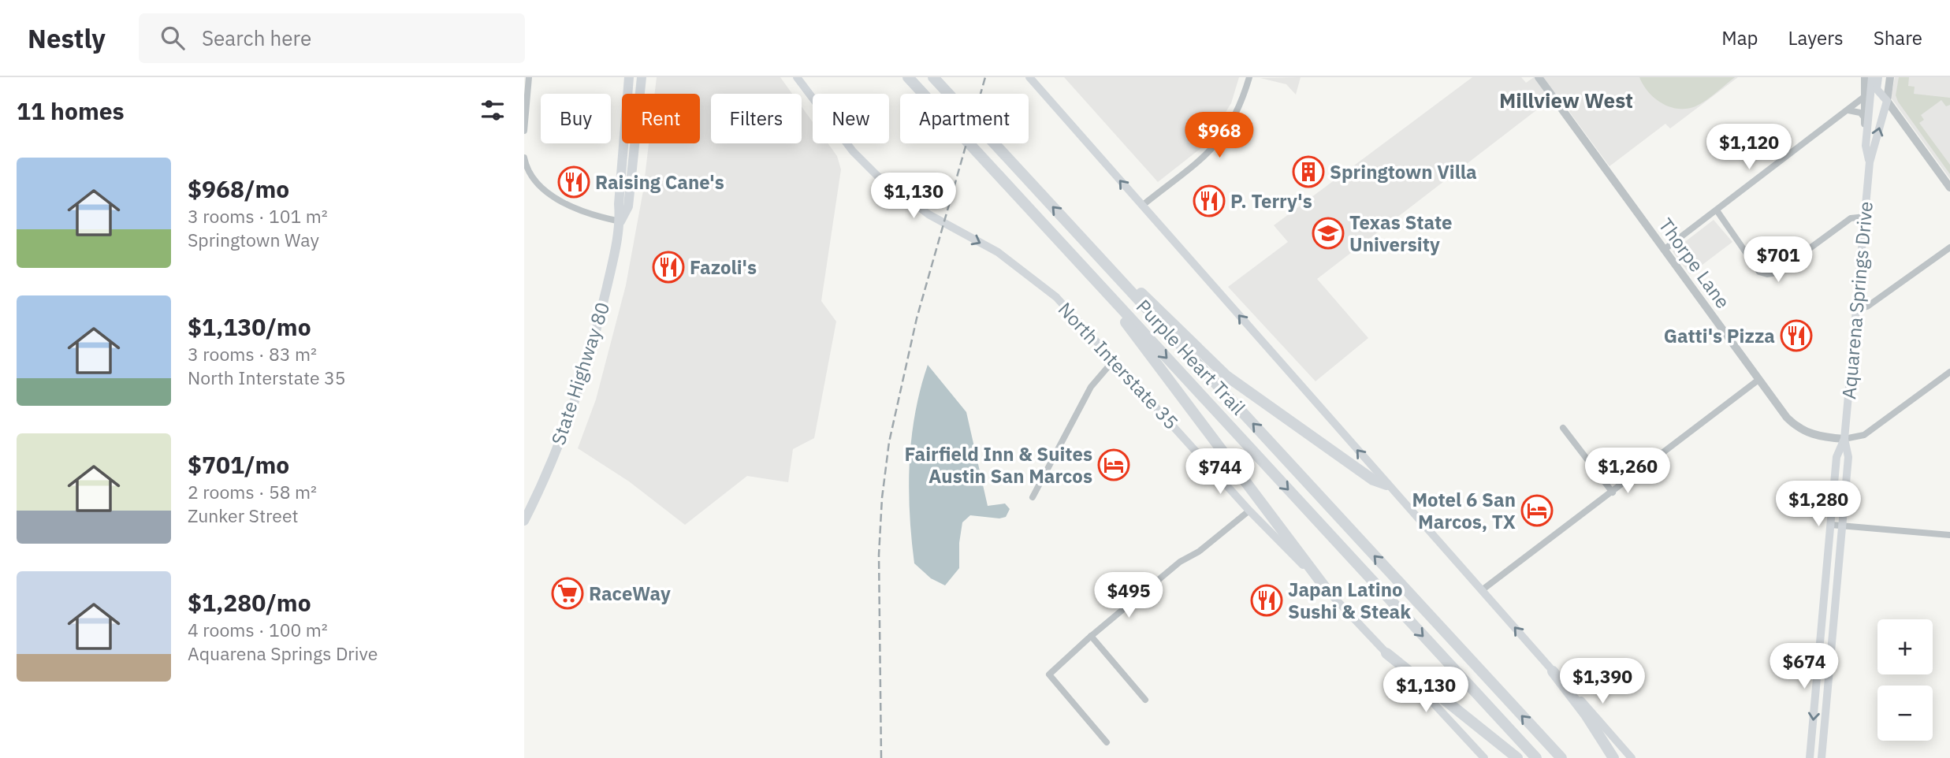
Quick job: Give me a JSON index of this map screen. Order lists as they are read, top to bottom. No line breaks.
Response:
{"streets":{"highway":["Purple Heart Trail"],"main road":["Aquarena Springs Drive","North Interstate 35","State Highway 80"],"street":["Thorpe Lane"]},"crossings":[["Thorpe Lane","Aquarena Springs Drive"]],"one_way":["North Interstate 35"],"districts":["Millview West"],"places":{"building":["Springtown Villa"],"restaurant":["Raising Cane's","P. Terry's","Fazoli's","Gatti's Pizza","Japan Latino Sushi & Steak"],"school or university":["Texas State University"],"hotel":["Fairfield Inn & Suites Austin San Marcos","Motel 6 San Marcos, TX"],"supermarket":["RaceWay"]},"page":{"header":"Nestly","search":"Search here","nav":["Map","Layers","Share"],"heading":"11 homes","chip":["Buy","Rent","Filters","New","Apartment"],"price":["$968","$1,120","$1,130","$701","$1,260","$744","$1,280","$495","$674","$1,390","$1,130"],"list":[{"name":"$968/mo","note":"3 rooms · 101 m² · Springtown Way"},{"name":"$1,130/mo","note":"3 rooms · 83 m² · North Interstate 35"},{"name":"$701/mo","note":"2 rooms · 58 m² · Zunker Street"},{"name":"$1,280/mo","note":"4 rooms · 100 m² · Aquarena Springs Drive"}],"map_buttons":["+","−"]}}
